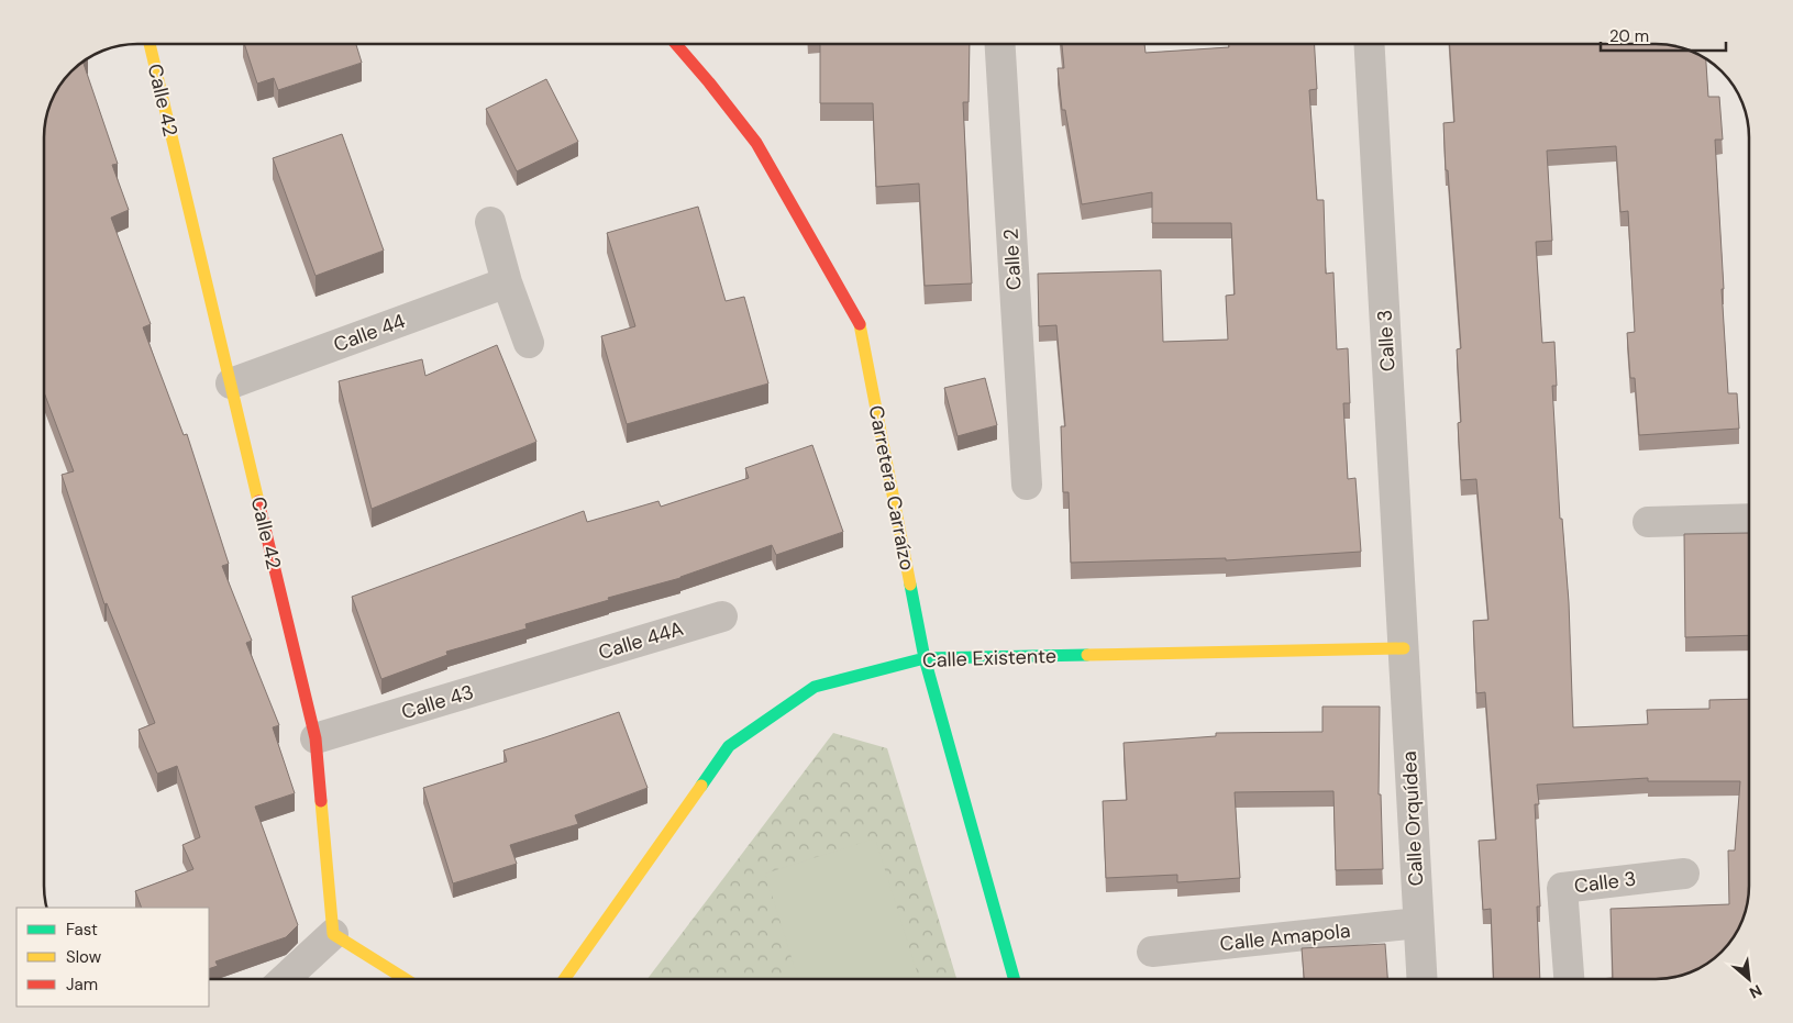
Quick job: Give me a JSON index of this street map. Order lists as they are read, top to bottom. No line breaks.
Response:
{"streets":{"street":["Calle 42","Calle 2","Calle 44","Calle 3","Carretera Carraízo","Calle 44A","Calle Existente","Calle 43","Calle Orquídea","Calle Amapola"]},"crossings":[["Calle 42","Calle 44"],["Calle 42","Calle 43"],["Calle 3","Calle Existente"],["Calle 3","Calle Orquídea"],["Carretera Carraízo","Calle Existente"],["Calle 44A","Calle 43"],["Calle Existente","Calle Orquídea"],["Calle Orquídea","Calle Amapola"]],"legend":["Fast","Slow","Jam"],"scale_bar":"20 m","north":"bottom right"}
